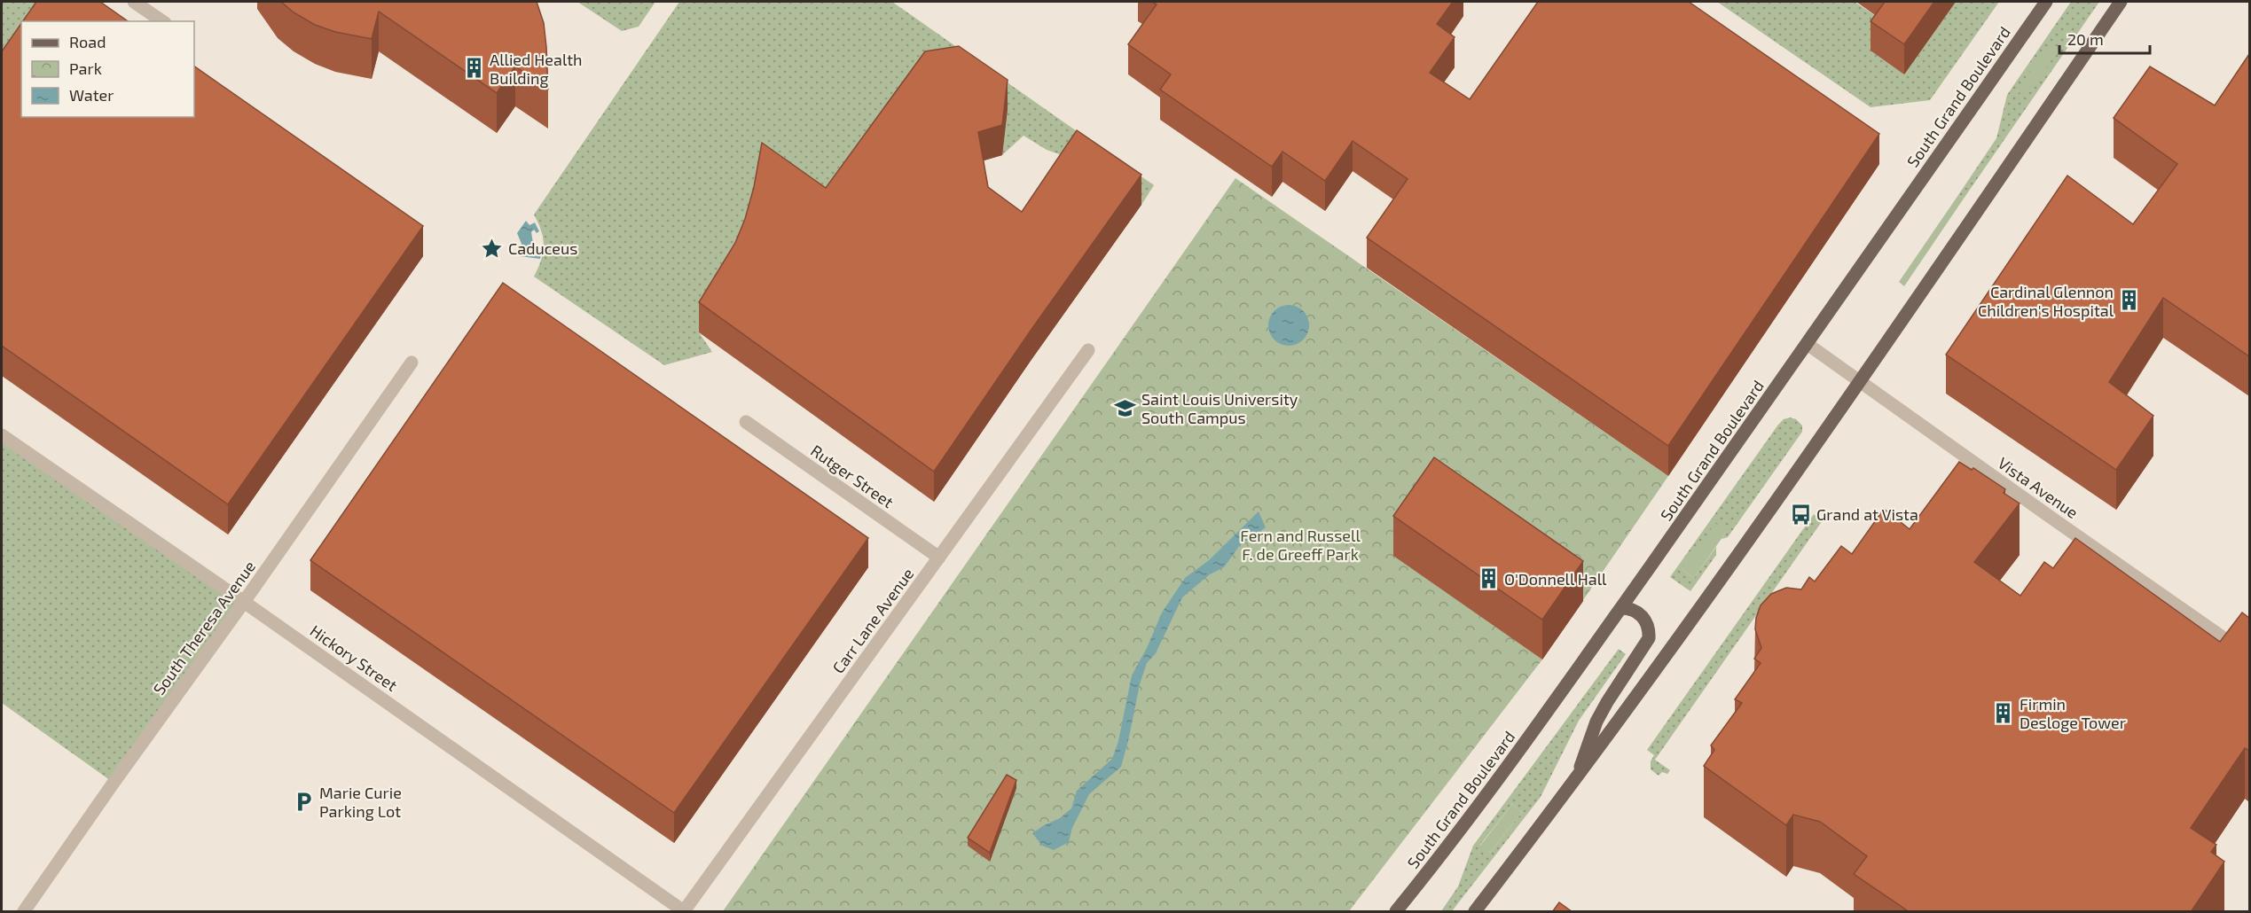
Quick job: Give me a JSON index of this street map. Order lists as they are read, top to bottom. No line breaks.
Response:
{"streets":{"main road":["South Grand Boulevard"],"street":["Rutger Street","Vista Avenue","Carr Lane Avenue","South Theresa Avenue","Hickory Street"]},"crossings":[["South Grand Boulevard","Vista Avenue"],["Rutger Street","Carr Lane Avenue"],["Carr Lane Avenue","Hickory Street"],["South Theresa Avenue","Hickory Street"]],"parks":["Fern and Russell F. de Greeff Park"],"places":{"building":["Allied Health Building","Cardinal Glennon Children's Hospital","O'Donnell Hall","Firmin Desloge Tower"],"place":["Caduceus"],"school or university":["Saint Louis University South Campus"],"bus stop":["Grand at Vista"],"parking":["Marie Curie Parking Lot"]},"legend":["Road","Park","Water"],"scale_bar":"20 m"}
